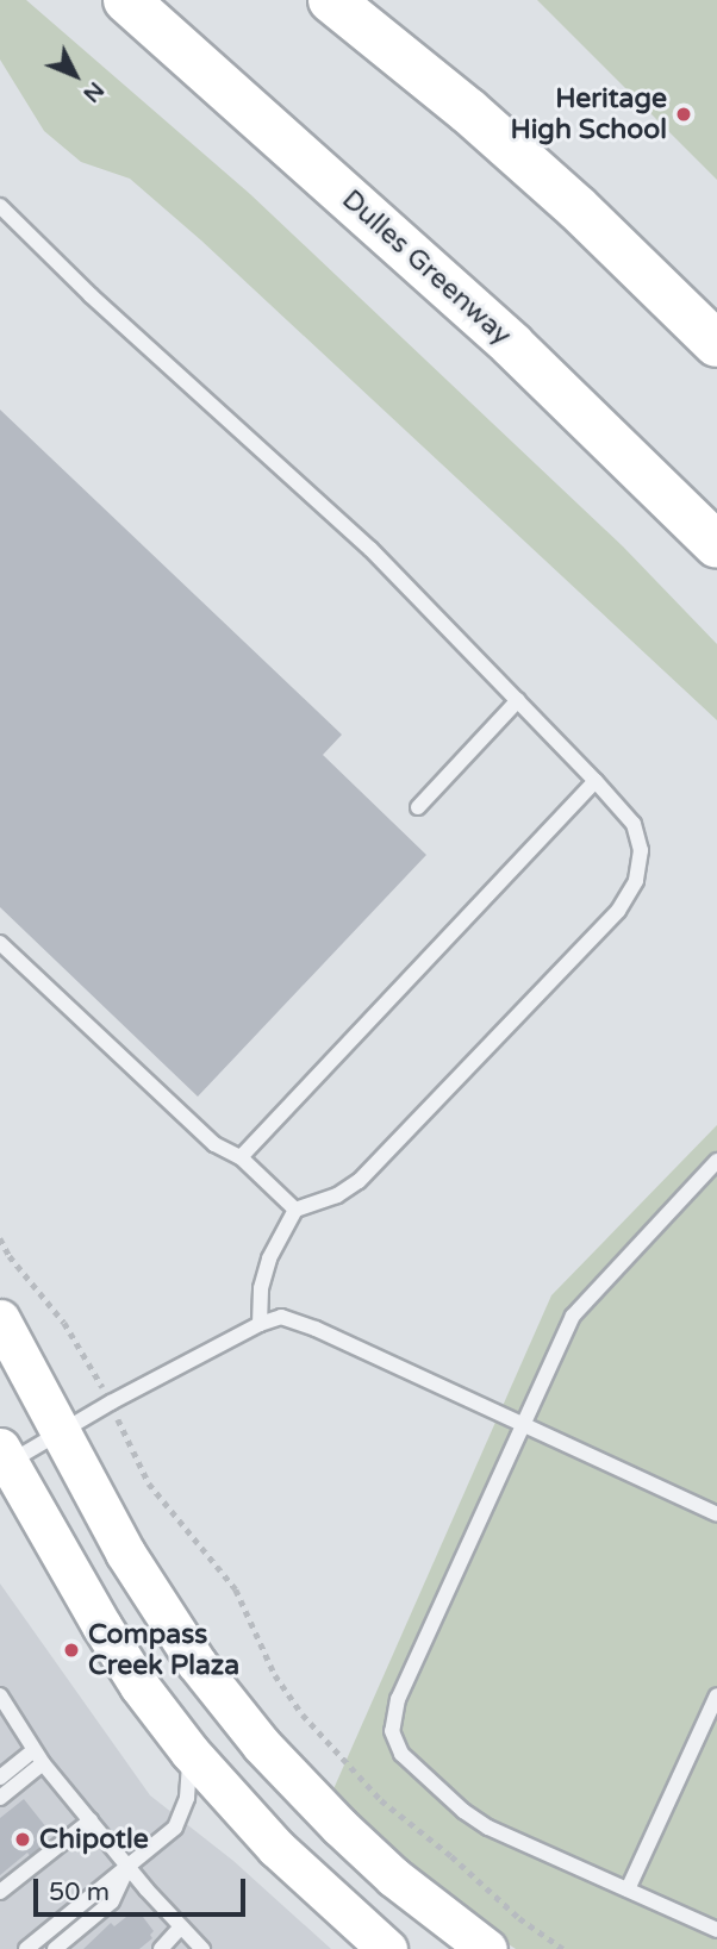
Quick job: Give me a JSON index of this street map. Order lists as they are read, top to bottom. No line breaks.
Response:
{"streets":{"highway":["Dulles Greenway"]},"places":["Heritage High School","Compass Creek Plaza","Chipotle"],"scale_bar":"50 m","north":"bottom right"}
